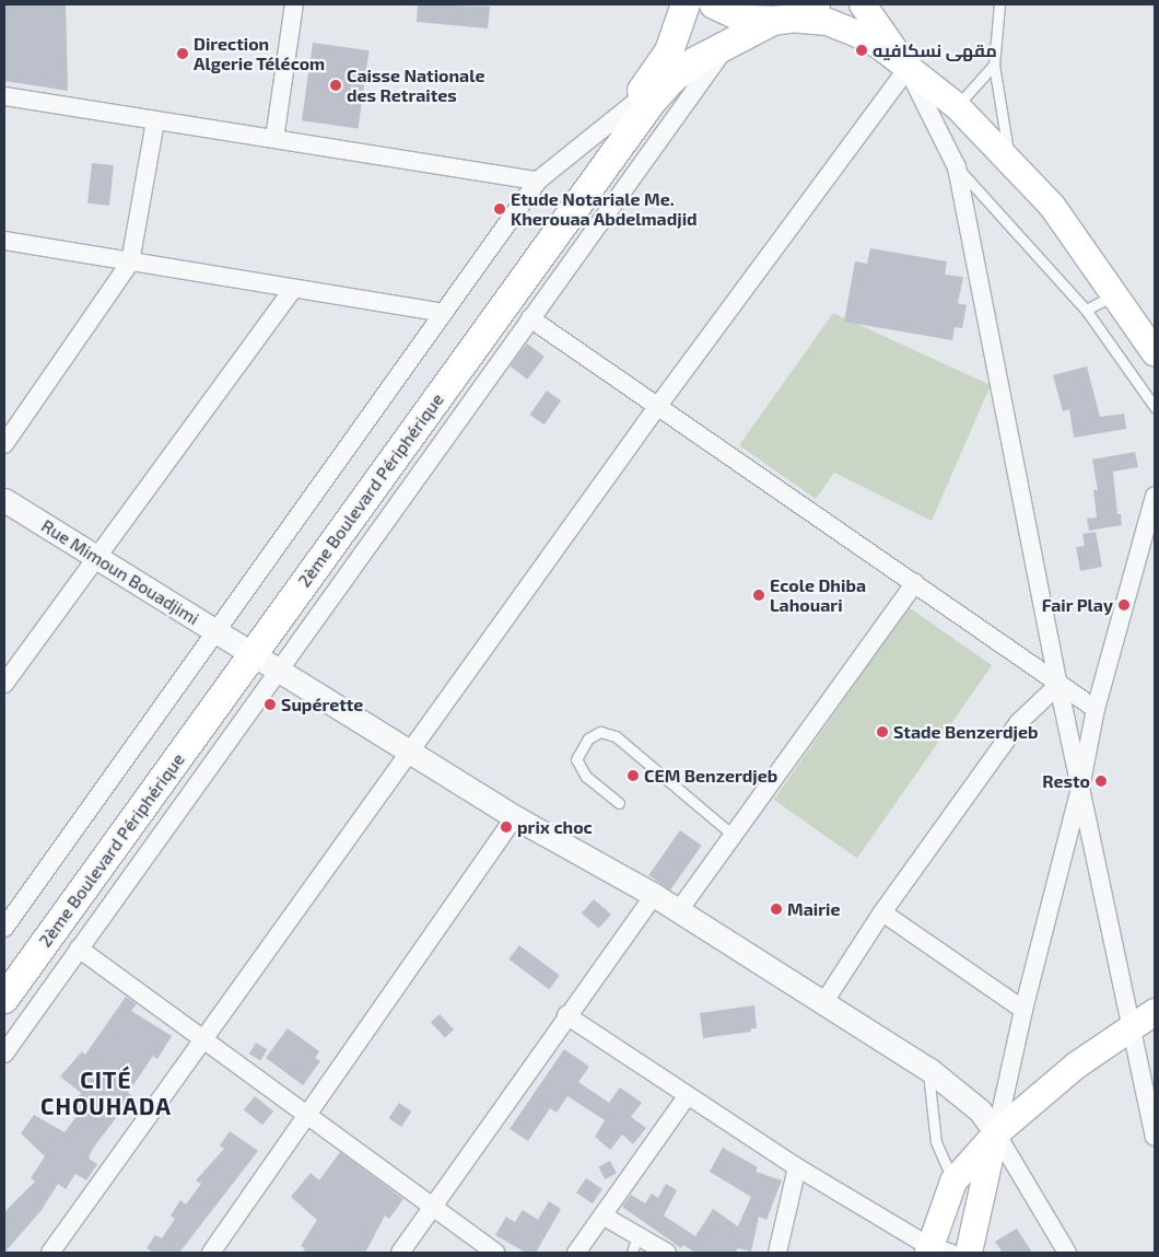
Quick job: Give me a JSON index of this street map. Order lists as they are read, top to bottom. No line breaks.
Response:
{"streets":{"main road":["2ème Boulevard Périphérique"],"street":["Rue Mimoun Bouadjimi"]},"crossings":[["2ème Boulevard Périphérique","Rue Mimoun Bouadjimi"]],"districts":["CITÉ CHOUHADA"],"places":["مقهى نسكافيه","Direction Algerie Télécom","Caisse Nationale des Retraites","Etude Notariale Me. Kherouaa Abdelmadjid","Ecole Dhiba Lahouari","Fair Play","Supérette","Stade Benzerdjeb","CEM Benzerdjeb","Resto","prix choc","Mairie"]}
